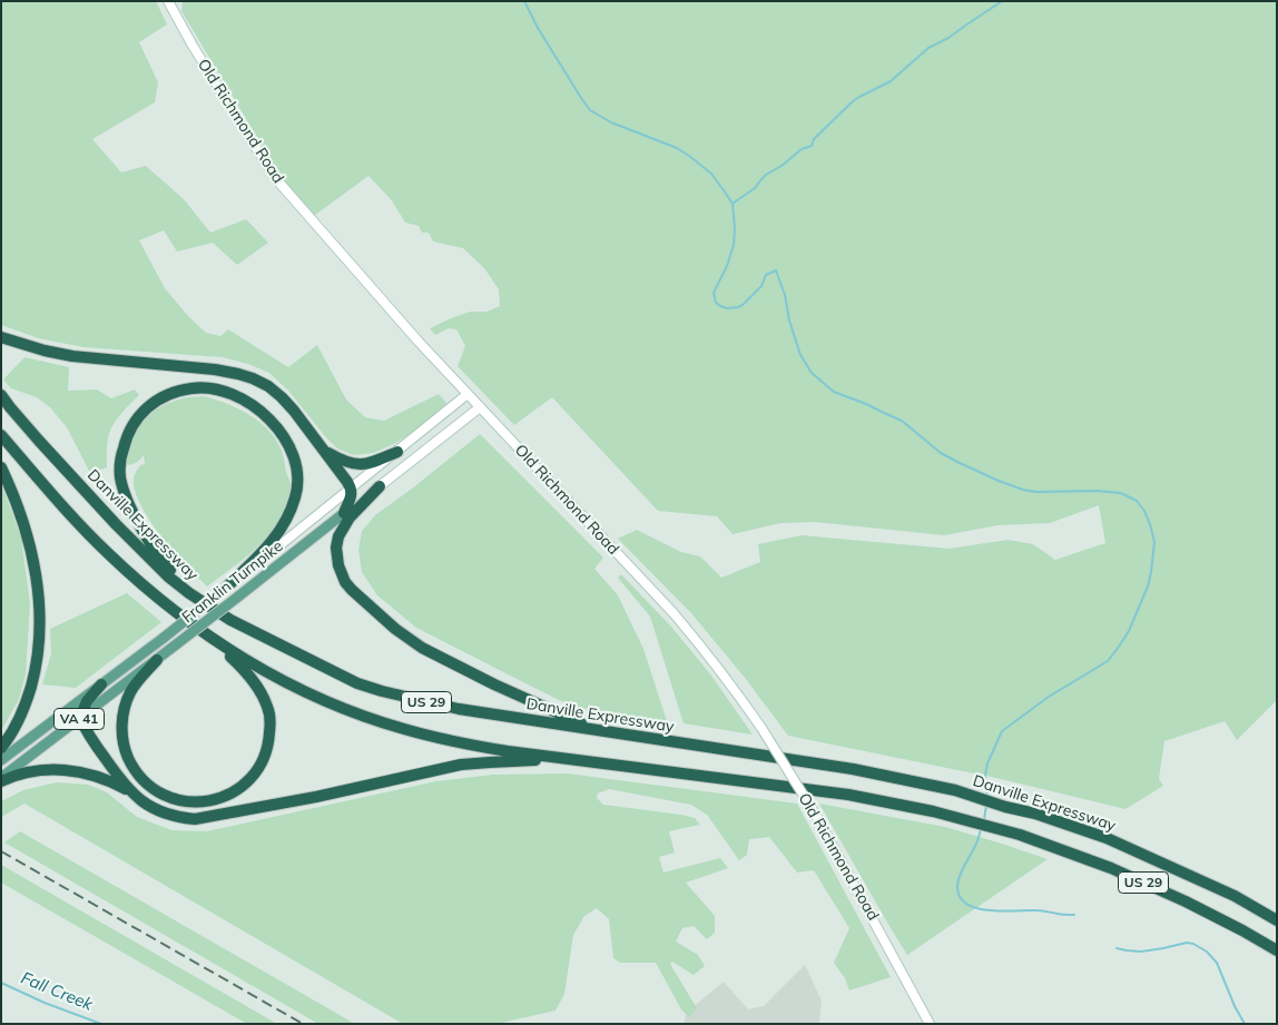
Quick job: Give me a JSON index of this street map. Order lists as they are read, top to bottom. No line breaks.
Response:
{"streets":{"highway":["Danville Expressway","US 29"],"main road":["Old Richmond Road","Franklin Turnpike","VA 41"]},"crossings":[["Old Richmond Road","Franklin Turnpike"]],"water":["Fall Creek"]}
